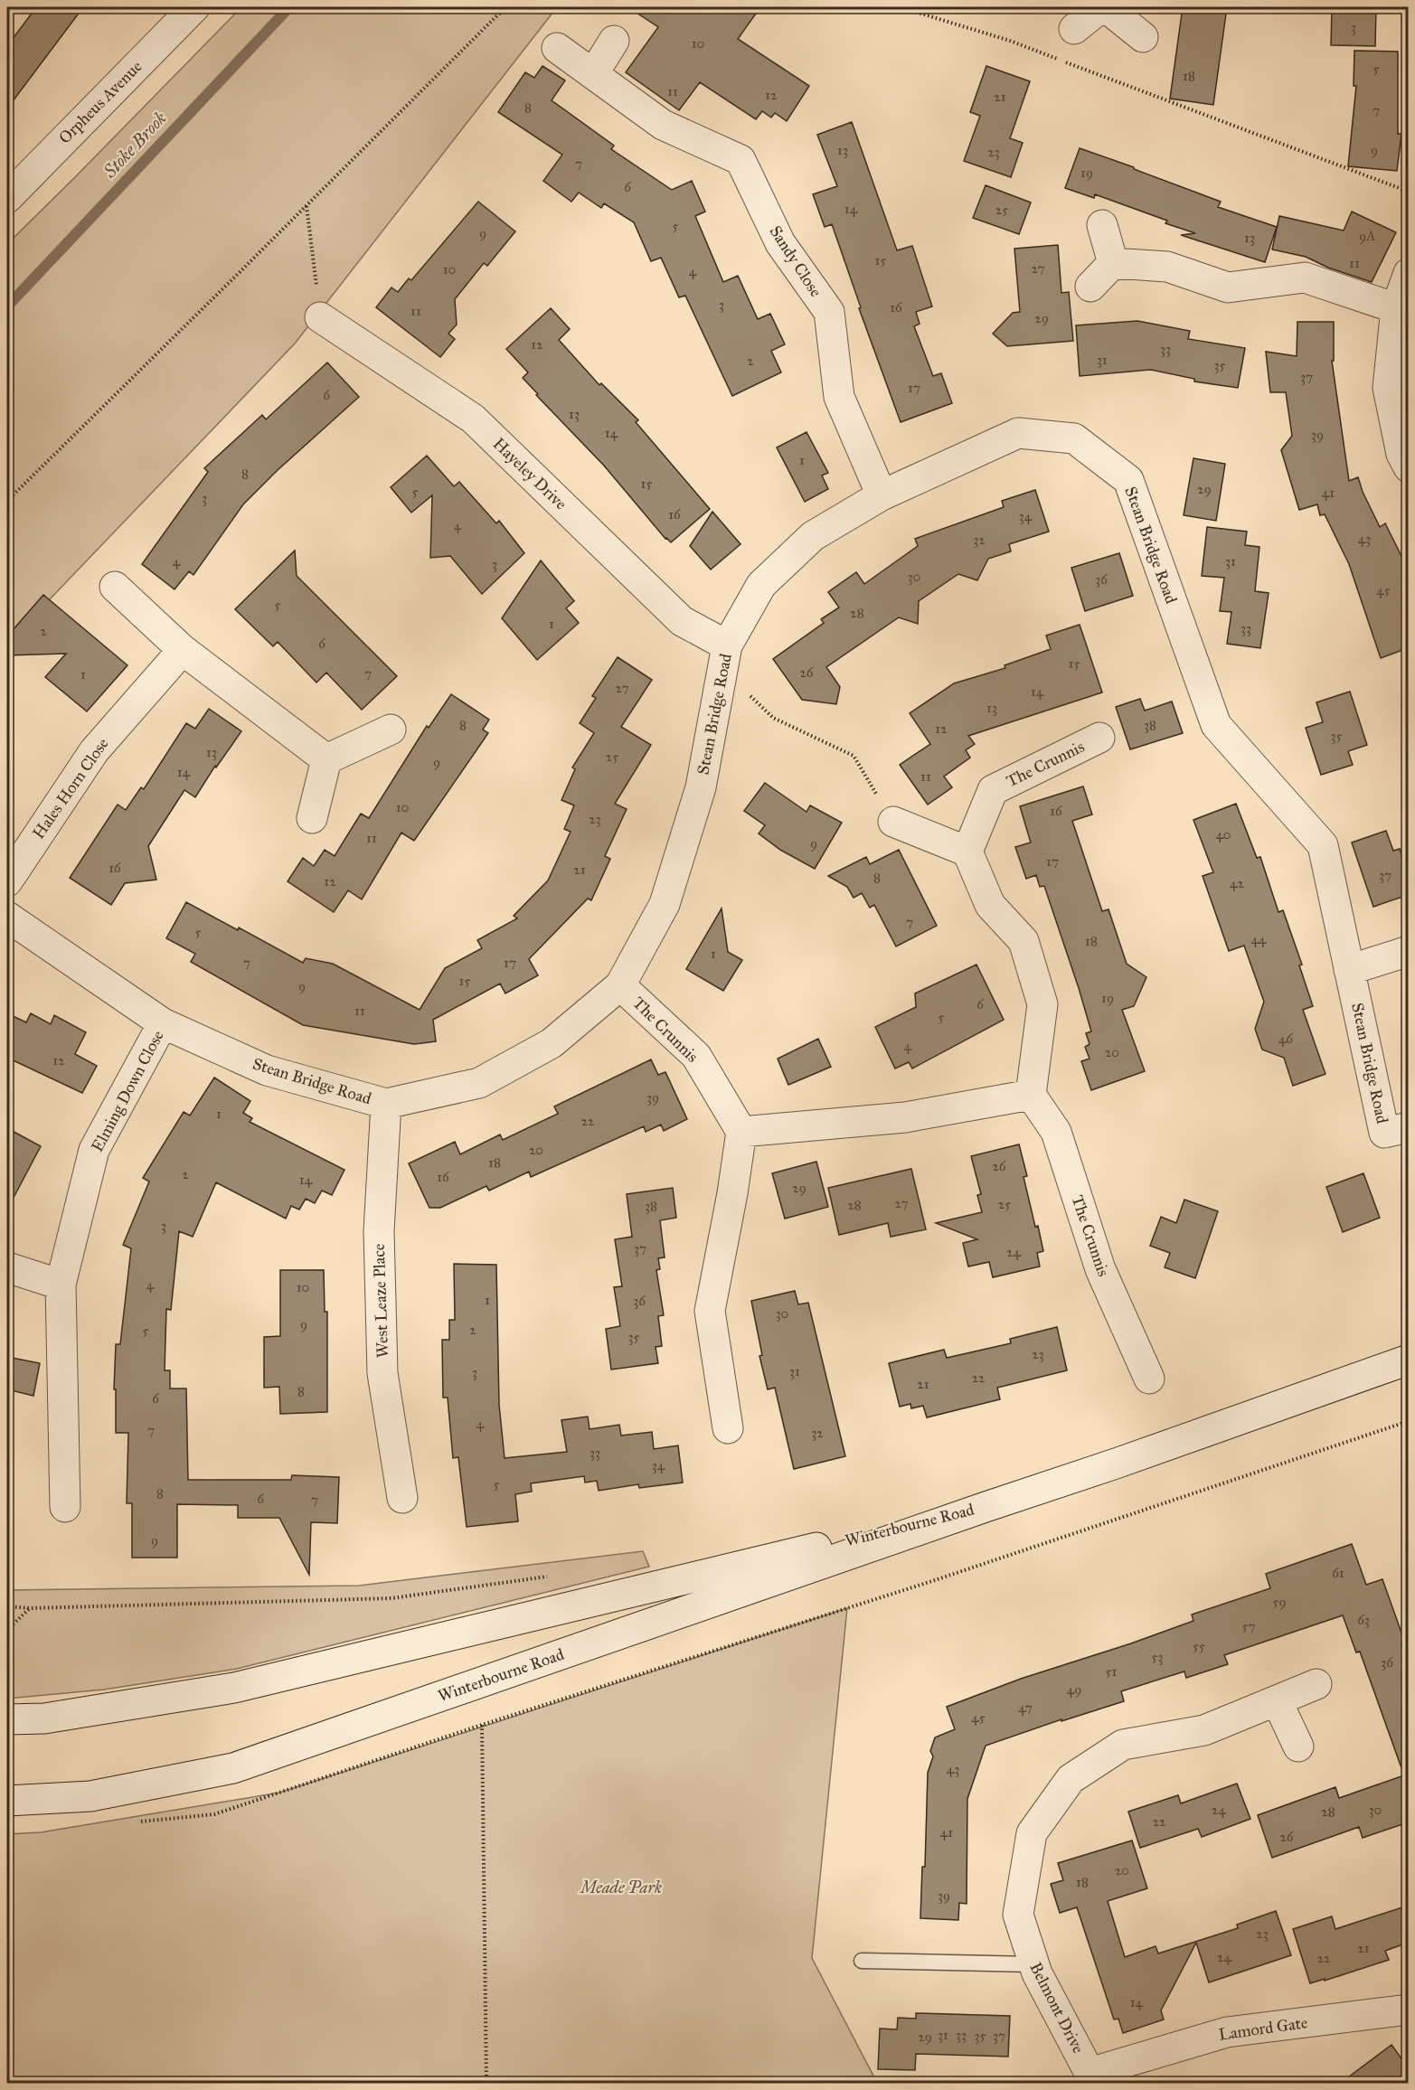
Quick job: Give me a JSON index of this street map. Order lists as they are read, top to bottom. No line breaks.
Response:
{"streets":{"street":["Orpheus Avenue","Sandy Close","Hayeley Drive","Stean Bridge Road","The Crunnis","Hales Horn Close","Elming Down Close","West Leaze Place","Winterbourne Road","Belmont Drive","Lamord Gate"]},"crossings":[["Sandy Close","Stean Bridge Road"],["Hayeley Drive","Stean Bridge Road"],["Stean Bridge Road","The Crunnis"],["Stean Bridge Road","Elming Down Close"],["Stean Bridge Road","West Leaze Place"],["Belmont Drive","Lamord Gate"]],"water":["Stoke Brook"],"parks":["Meade Park"],"house_numbers":["3","10","5","18","11","12","21","8","7","13","9","23","7","19","6","14","25","5","9","9A","13","15","11","27","10","4","3","16","11","29","12","33","31","2","35","37","17","6","13","14","39","1","8","15","29","5","41","3","16","34","4","43","32","4","31","3","30","36","45","5","28","1","33","2","6","15","26","7","1","27","14","13","8","38","12","35","13","25","9","14","11","10","16","23","40","11","9","17","16","21","37","8","12","42","7","5","44","18","1","7","17","15","9","19","6","11","5","46","4","20","12","39","1","22","20","18","26","2","16","14","29","27","25","28","38","3","37","24","4","10","1","36","30","9","2","5","35","23","31","3","22","21","8","6","4","7","32","33","34","5","8","6","7","9","61","59","63","57","55","53","36","51","49","47","45","43","24","30","28","22","41","26","20","18","39","23","21","24","22","14","31","33","35","37","29"]}
